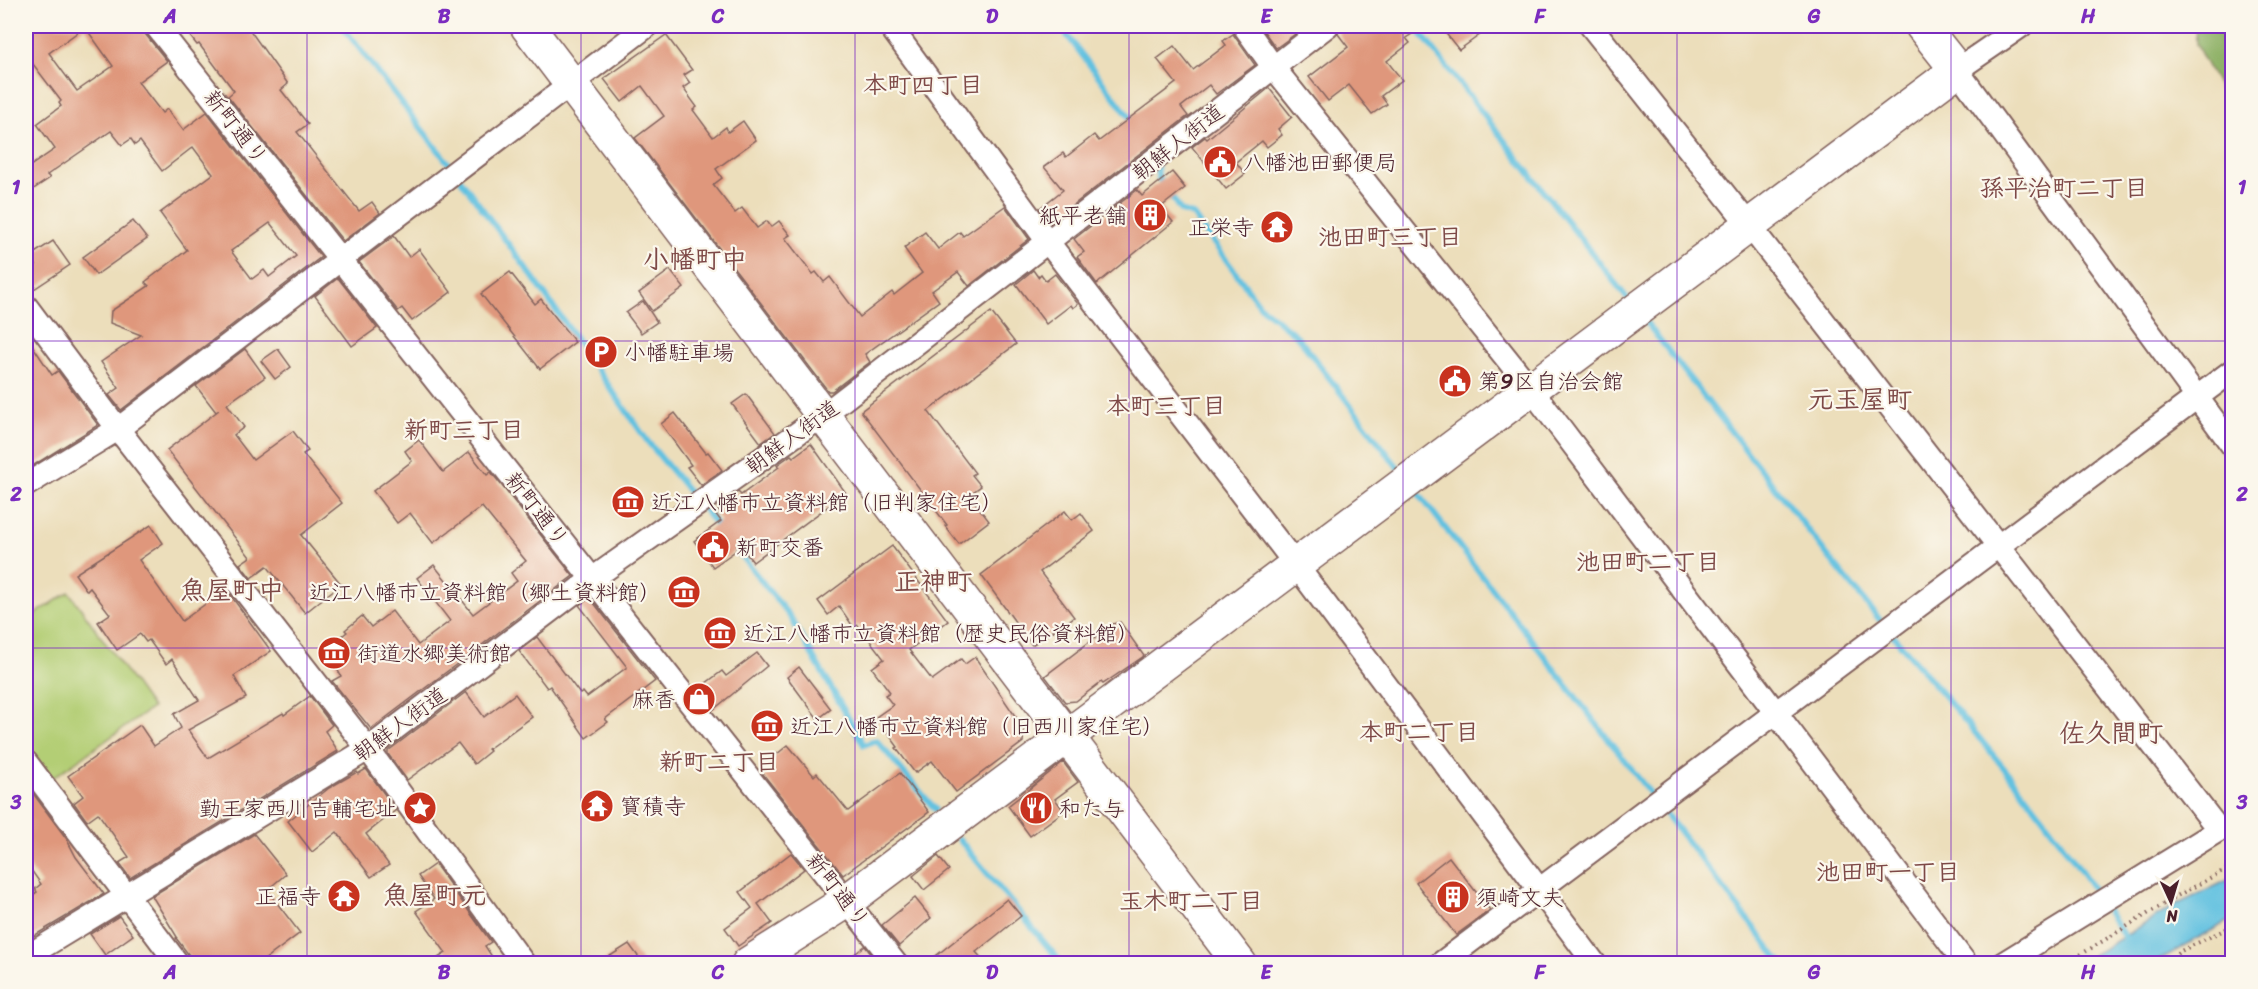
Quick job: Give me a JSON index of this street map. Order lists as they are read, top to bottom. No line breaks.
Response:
{"streets":{"street":["新町通り","朝鮮人街道"]},"crossings":[["新町通り","朝鮮人街道"]],"districts":["本町四丁目","孫平治町二丁目","池田町三丁目","小幡町中","元玉屋町","本町三丁目","新町三丁目","池田町二丁目","正神町","魚屋町中","本町二丁目","佐久間町","新町二丁目","池田町一丁目","魚屋町元","玉木町二丁目"],"places":{"public building":["八幡池田郵便局","第9区自治会館","新町交番"],"building":["紙平老舗","須崎文夫"],"temple":["正栄寺","寳積寺","正福寺"],"parking":["小幡駐車場"],"museum":["近江八幡市立資料館（旧判家住宅）","近江八幡市立資料館（郷土資料館）","近江八幡市立資料館（歴史民俗資料館）","街道水郷美術館","近江八幡市立資料館（旧西川家住宅）"],"shop":["麻香"],"place":["勤王家西川吉輔宅址"],"restaurant":["和た与"]},"north":"bottom","grid":{"columns":["A","B","C","D","E","F","G","H"],"rows":["1","2","3"]}}
